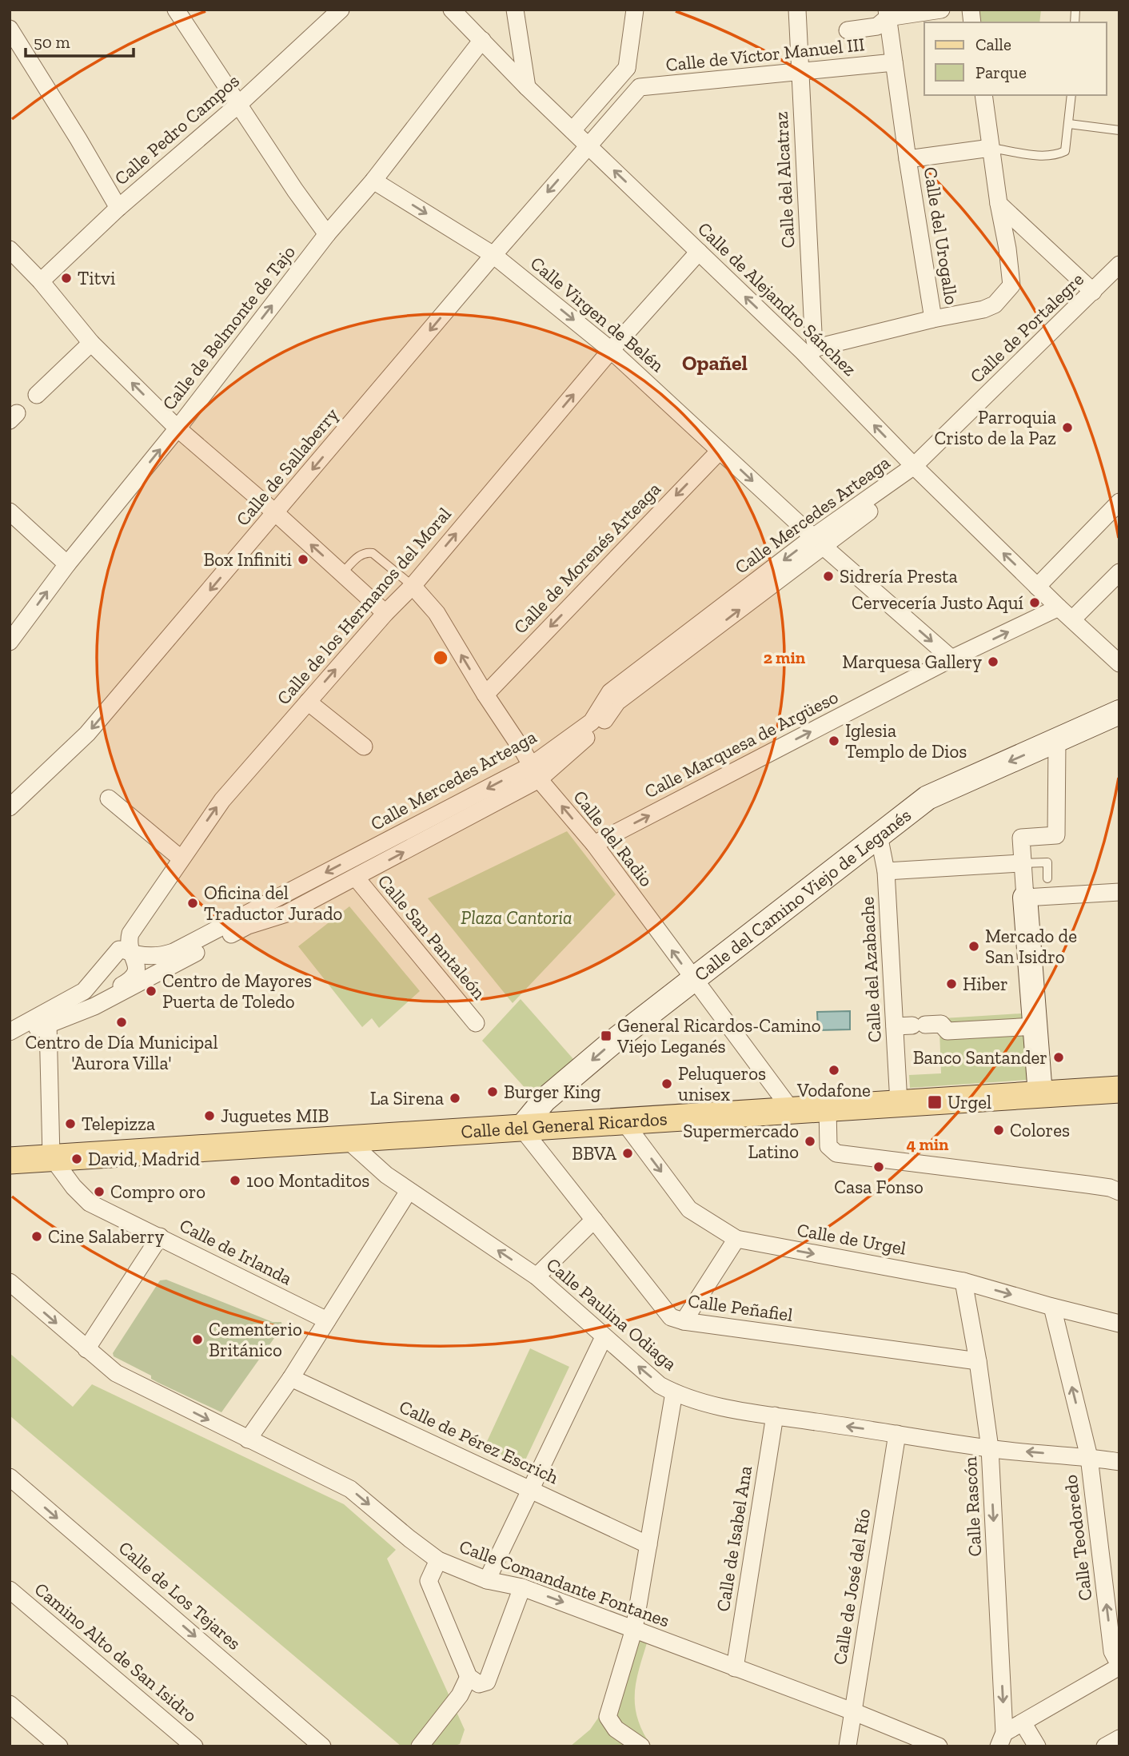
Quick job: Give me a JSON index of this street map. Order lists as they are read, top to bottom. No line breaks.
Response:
{"streets":{"main road":["Calle del General Ricardos"],"street":["Calle de Víctor Manuel III","Calle Pedro Campos","Calle del Alcatraz","Calle del Urogallo","Calle de Alejandro Sánchez","Calle Virgen de Belén","Calle de Belmonte de Tajo","Calle de Portalegre","Calle de Sallaberry","Calle Mercedes Arteaga","Calle de Morenés Arteaga","Calle de los Hermanos del Moral","Calle Marquesa de Argüeso","Calle del Radio","Calle del Camino Viejo de Leganés","Calle San Pantaleón","Calle del Azabache","Calle de Urgel","Calle de Irlanda","Calle Peñafiel","Calle Paulina Odiaga","Calle de Pérez Escrich","Calle Rascón","Calle Teodoredo","Calle de Isabel Ana","Calle Comandante Fontanes","Calle de José del Río","Calle de Los Tejares","Camino Alto de San Isidro"]},"crossings":[["Calle de Víctor Manuel III","Calle del Alcatraz"],["Calle de Víctor Manuel III","Calle del Urogallo"],["Calle del Alcatraz","Calle de Alejandro Sánchez"],["Calle de Alejandro Sánchez","Calle de Belmonte de Tajo"],["Calle de Alejandro Sánchez","Calle de Portalegre"],["Calle de Alejandro Sánchez","Calle de Sallaberry"],["Calle de Alejandro Sánchez","Calle Mercedes Arteaga"],["Calle de Alejandro Sánchez","Calle de los Hermanos del Moral"],["Calle de Alejandro Sánchez","Calle Marquesa de Argüeso"],["Calle Virgen de Belén","Calle de Belmonte de Tajo"],["Calle Virgen de Belén","Calle de Sallaberry"],["Calle Virgen de Belén","Calle Mercedes Arteaga"],["Calle Virgen de Belén","Calle de Morenés Arteaga"],["Calle Virgen de Belén","Calle de los Hermanos del Moral"],["Calle Virgen de Belén","Calle Marquesa de Argüeso"],["Calle de Portalegre","Calle Mercedes Arteaga"],["Calle Mercedes Arteaga","Calle de los Hermanos del Moral"],["Calle Mercedes Arteaga","Calle del Radio"],["Calle Mercedes Arteaga","Calle San Pantaleón"],["Calle de Morenés Arteaga","Calle del Radio"],["Calle de los Hermanos del Moral","Calle del Radio"],["Calle Marquesa de Argüeso","Calle del Radio"],["Calle del Radio","Calle del Camino Viejo de Leganés"],["Calle del Radio","Calle del General Ricardos"],["Calle del Camino Viejo de Leganés","Calle del Azabache"],["Calle del Camino Viejo de Leganés","Calle del General Ricardos"],["Calle del Camino Viejo de Leganés","Calle Peñafiel"],["Calle del Azabache","Calle del General Ricardos"],["Calle del General Ricardos","Calle de Urgel"],["Calle del General Ricardos","Calle de Irlanda"],["Calle del General Ricardos","Calle Peñafiel"],["Calle del General Ricardos","Calle Paulina Odiaga"],["Calle de Urgel","Calle Rascón"],["Calle de Urgel","Calle Teodoredo"],["Calle Peñafiel","Calle Rascón"],["Calle Paulina Odiaga","Calle Rascón"],["Calle Paulina Odiaga","Calle Teodoredo"],["Calle Paulina Odiaga","Calle de Isabel Ana"],["Calle Paulina Odiaga","Calle de José del Río"],["Calle de Isabel Ana","Calle Comandante Fontanes"],["Calle Comandante Fontanes","Calle de José del Río"]],"one_way":["Calle de Alejandro Sánchez","Calle Virgen de Belén","Calle de Belmonte de Tajo","Calle de Sallaberry","Calle de Morenés Arteaga","Calle de los Hermanos del Moral","Calle Marquesa de Argüeso","Calle del Radio","Calle del Camino Viejo de Leganés","Calle de Urgel","Calle Paulina Odiaga","Calle Rascón","Calle Teodoredo","Calle Comandante Fontanes","Calle de Los Tejares"],"districts":["Opañel"],"parks":["Plaza Cantoria"],"places":{"other":["Titvi","Parroquia Cristo de la Paz","Box Infiniti","Sidrería Presta","Cervecería Justo Aquí","Marquesa Gallery","Iglesia Templo de Dios","Oficina del Traductor Jurado","Mercado de San Isidro","Hiber","Centro de Mayores Puerta de Toledo","Centro de Día Municipal 'Aurora Villa'","Banco Santander","Vodafone","Peluqueros unisex","Burger King","La Sirena","Juguetes MIB","Telepizza","Colores","Supermercado Latino","BBVA","David, Madrid","Casa Fonso","100 Montaditos","Compro oro","Cine Salaberry","Cementerio Británico"],"transit":["General Ricardos-Camino Viejo Leganés","Urgel"]},"legend":["Calle","Parque"],"scale_bar":"50 m","rings":["2 min","4 min"]}
